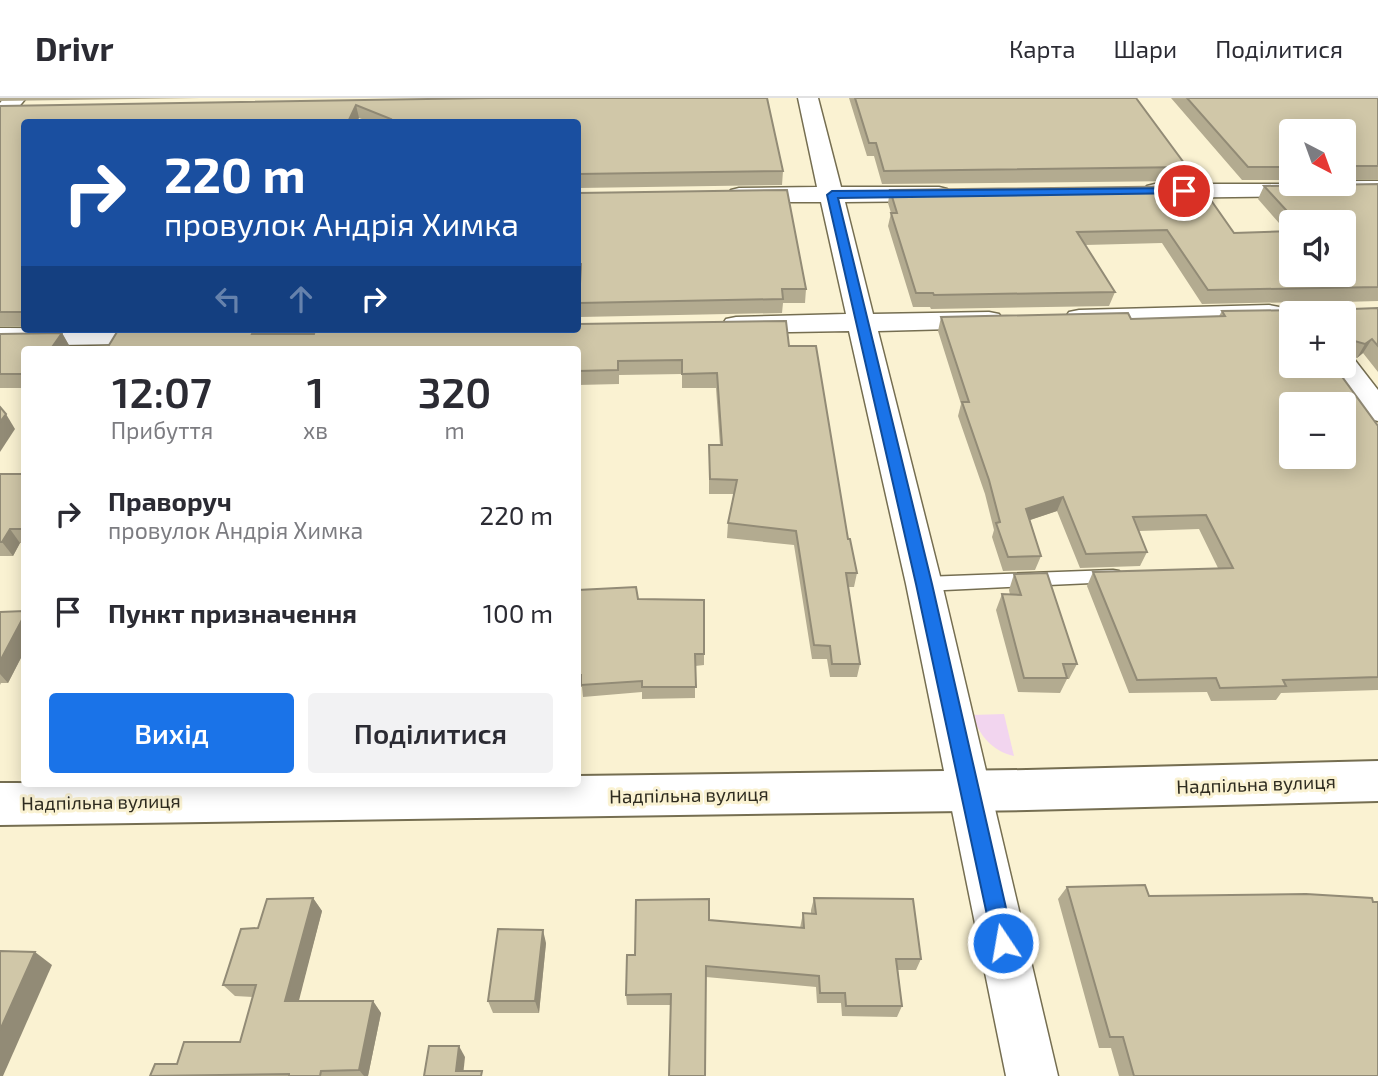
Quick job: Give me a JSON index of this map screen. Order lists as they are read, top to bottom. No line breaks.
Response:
{"streets":{"main road":["Надпільна вулиця"]},"north":"bottom right","page":{"header":"Drivr","nav":["Карта","Шари","Поділитися"],"map_buttons":["+","−"],"turn":["220 m","провулок Андрія Химка"],"eta":["12:07","Прибуття","1","хв","320","m"],"list":[{"name":"Праворуч","note":"провулок Андрія Химка","value":"220 m"},{"name":"Пункт призначення","value":"100 m"}],"buttons":["Вихід","Поділитися"]}}
